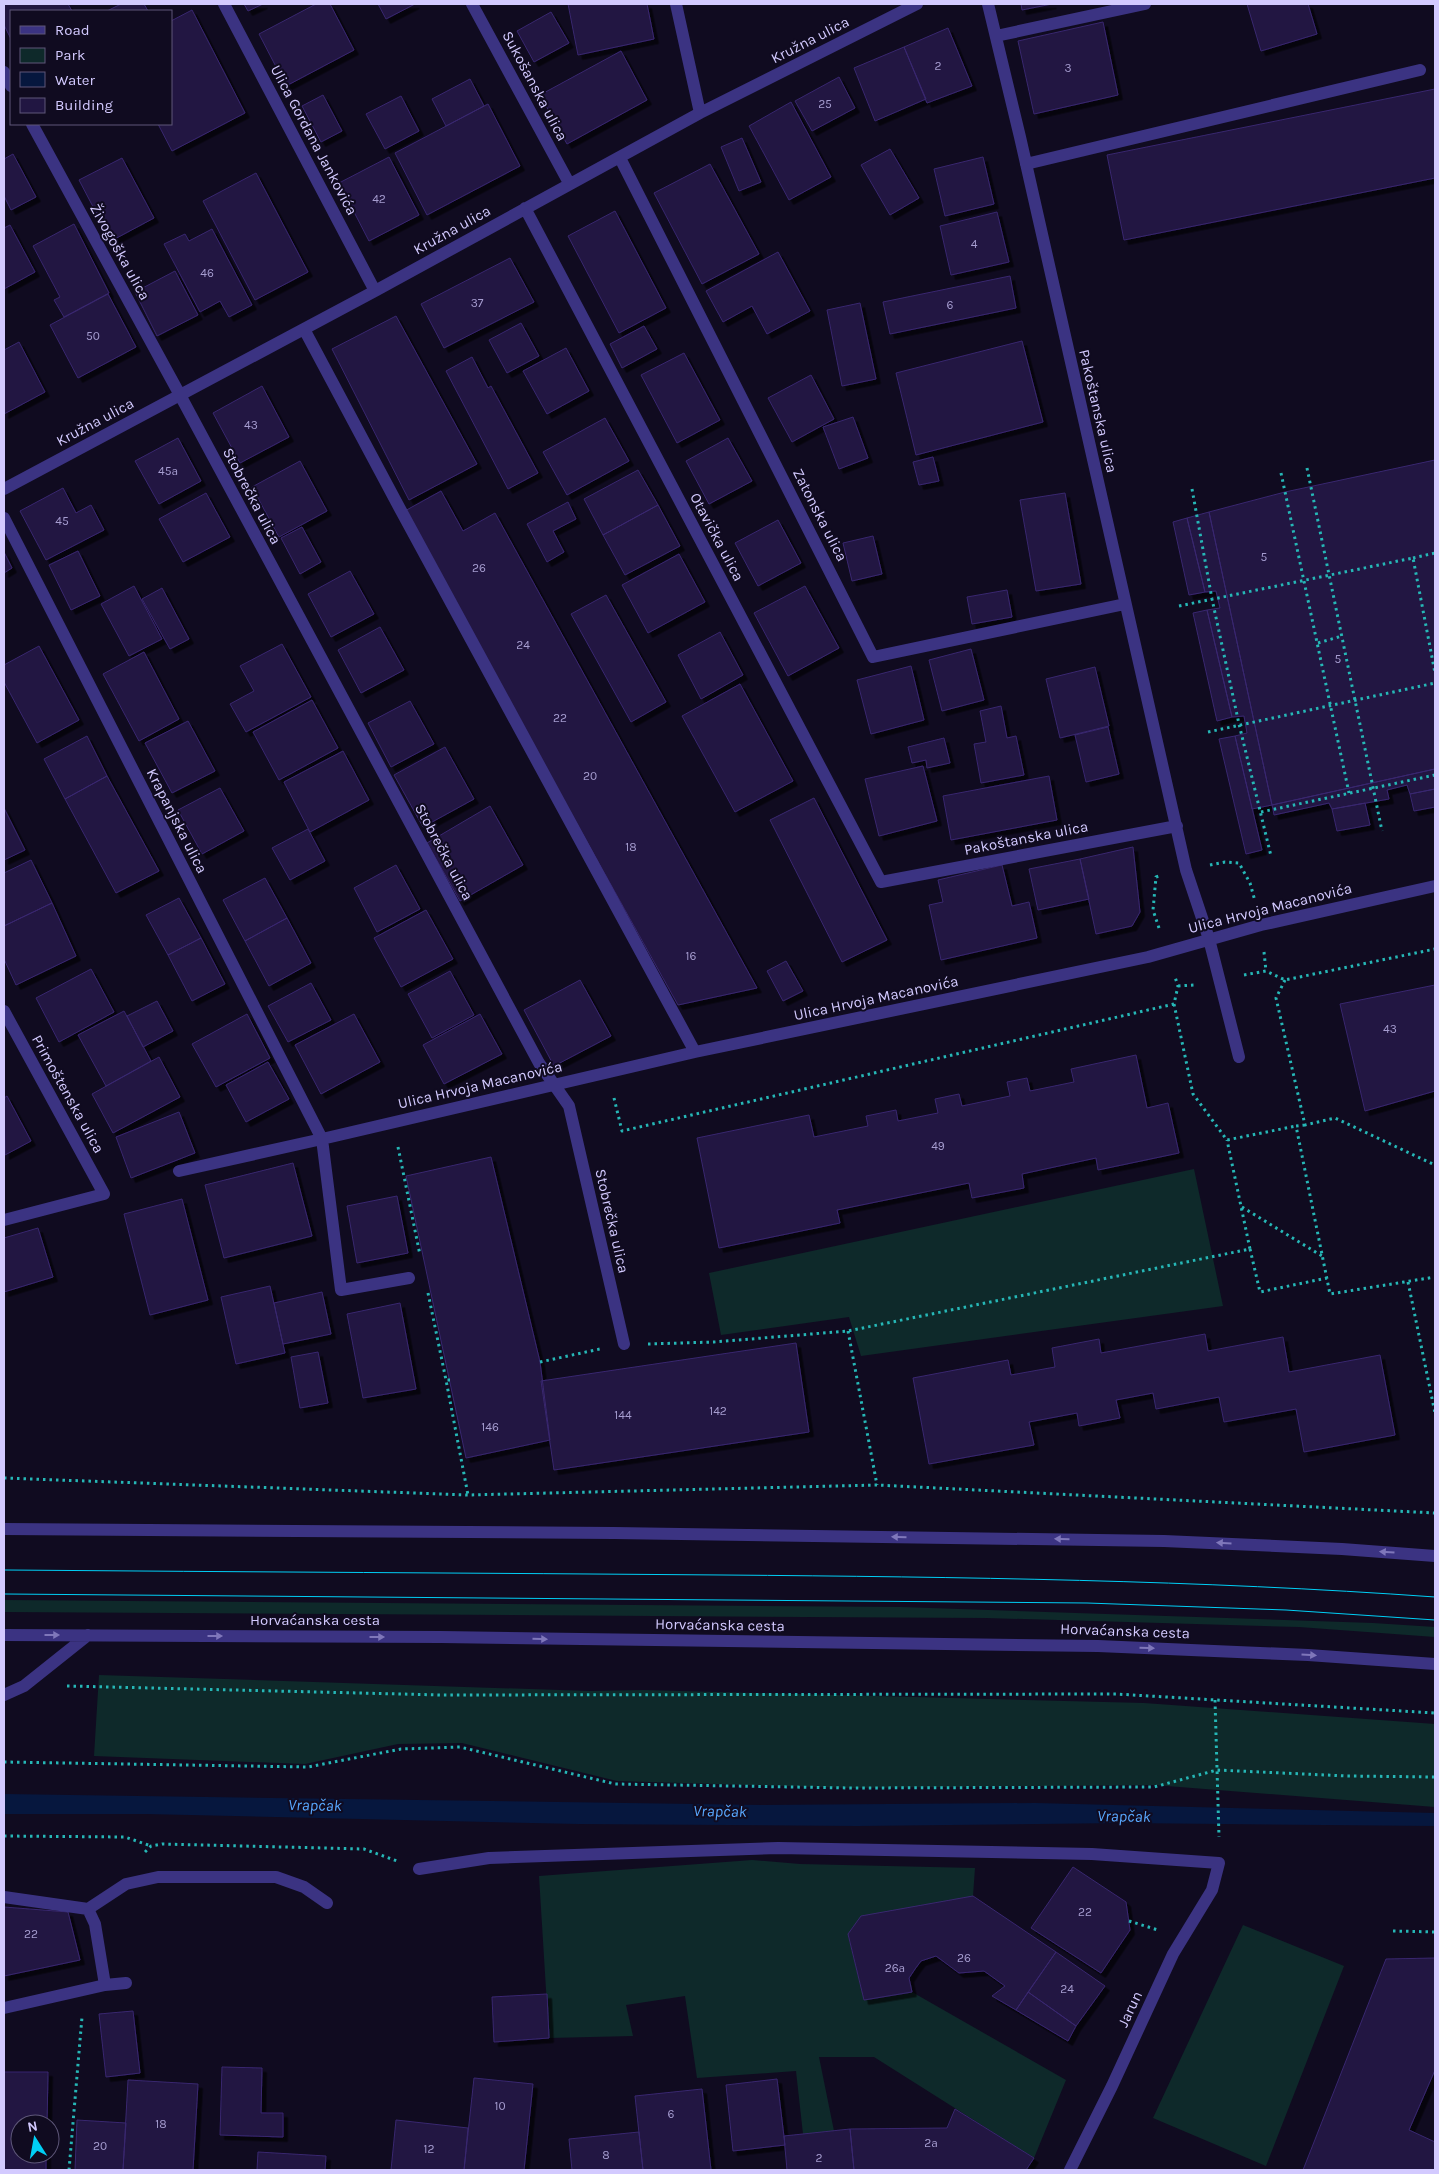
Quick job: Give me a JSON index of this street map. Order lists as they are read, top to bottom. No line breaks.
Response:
{"streets":{"street":["Kružna ulica","Sukošanska ulica","Ulica Gordana Jankovića","Živogoška ulica","Pakoštanska ulica","Stobrečka ulica","Zatonska ulica","Otavička ulica","Krapanjska ulica","Ulica Hrvoja Macanovića","Primoštenska ulica","Horvaćanska cesta","Jarun"]},"crossings":[["Kružna ulica","Sukošanska ulica"],["Kružna ulica","Ulica Gordana Jankovića"],["Kružna ulica","Živogoška ulica"],["Kružna ulica","Stobrečka ulica"],["Kružna ulica","Zatonska ulica"],["Kružna ulica","Otavička ulica"],["Živogoška ulica","Stobrečka ulica"],["Pakoštanska ulica","Zatonska ulica"],["Pakoštanska ulica","Otavička ulica"],["Pakoštanska ulica","Ulica Hrvoja Macanovića"],["Stobrečka ulica","Ulica Hrvoja Macanovića"],["Krapanjska ulica","Ulica Hrvoja Macanovića"]],"water":["Vrapčak"],"house_numbers":["2","3","25","42","4","46","37","6","50","43","45a","45","5","26","24","5","22","20","18","16","43","49","142","144","146","22","22","26","26a","24","10","6","18","2a","20","12","8","2"],"legend":["Road","Park","Water","Building"],"north":"top"}
